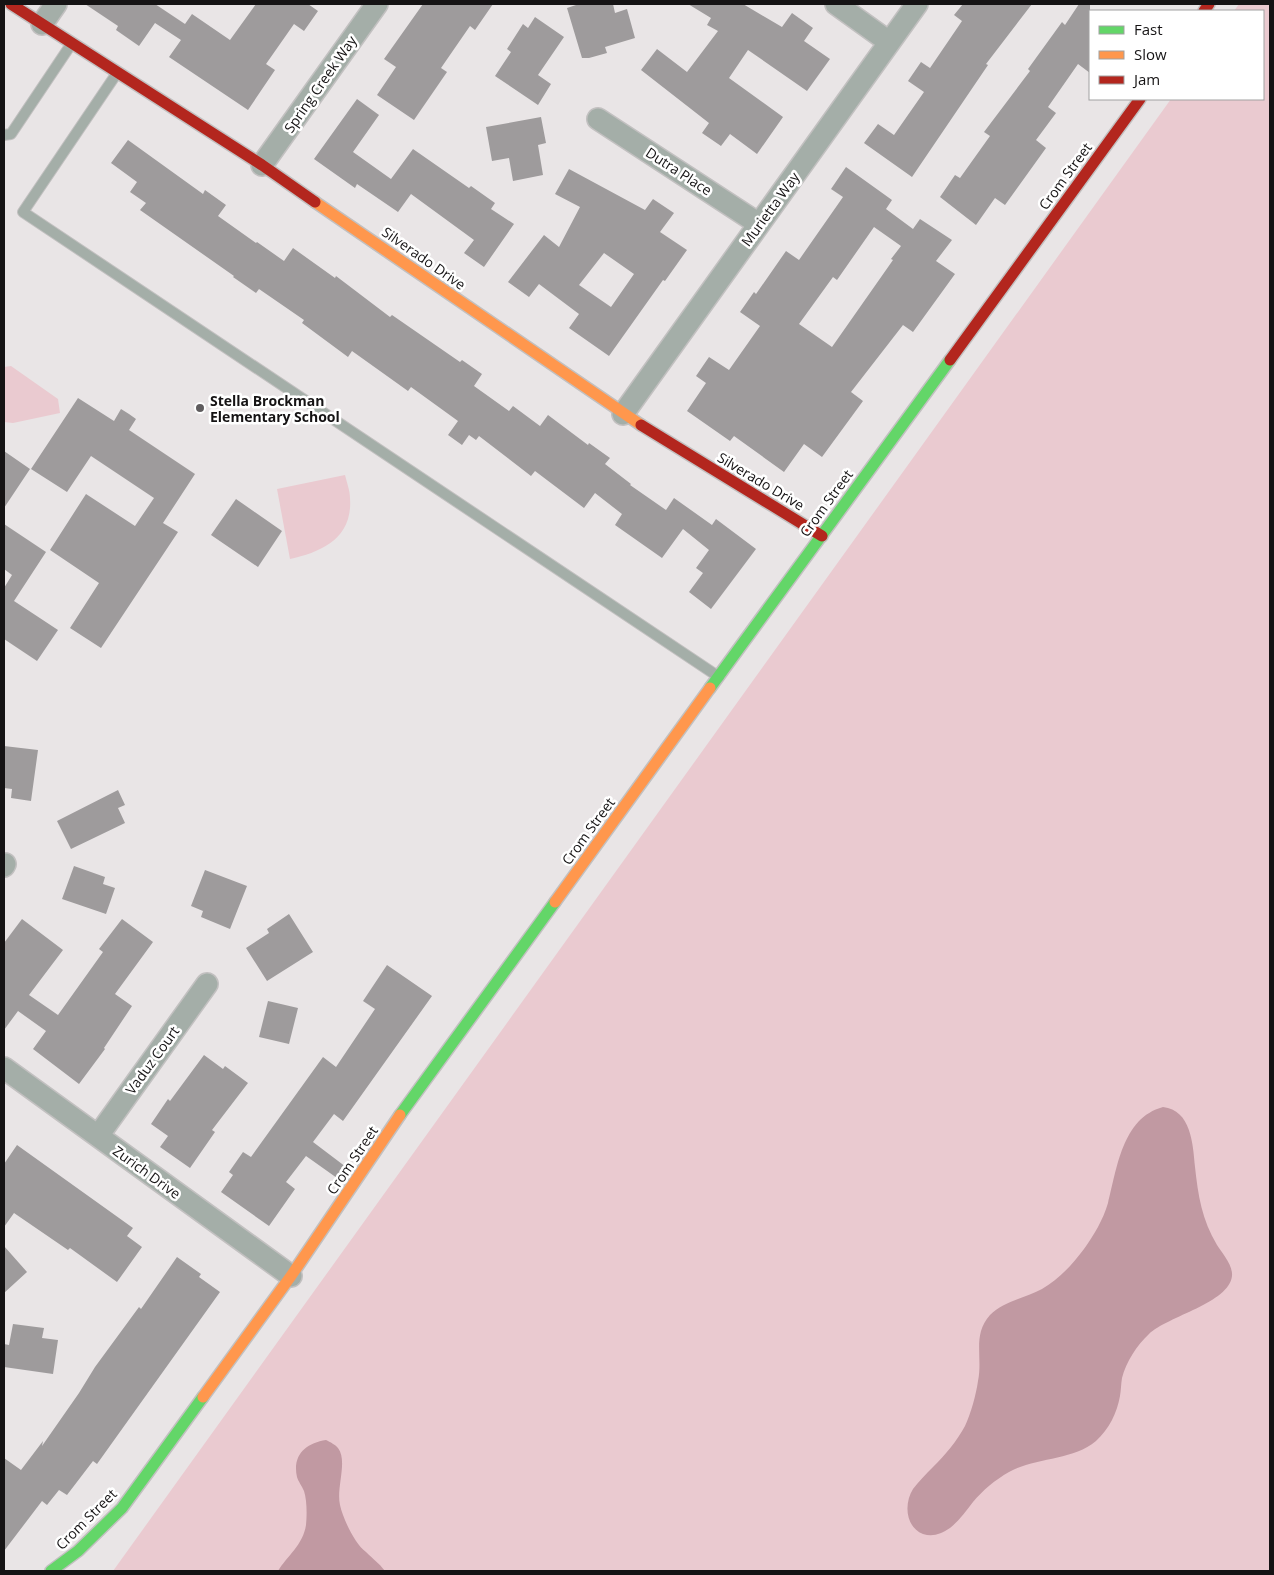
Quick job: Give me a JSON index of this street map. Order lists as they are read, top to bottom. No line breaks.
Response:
{"streets":{"street":["Spring Creek Way","Dutra Place","Crom Street","Murietta Way","Silverado Drive","Vaduz Court","Zurich Drive"]},"crossings":[["Spring Creek Way","Silverado Drive"],["Dutra Place","Murietta Way"],["Crom Street","Silverado Drive"],["Crom Street","Zurich Drive"],["Murietta Way","Silverado Drive"],["Vaduz Court","Zurich Drive"]],"places":["Stella Brockman Elementary School"],"legend":["Fast","Slow","Jam"]}
